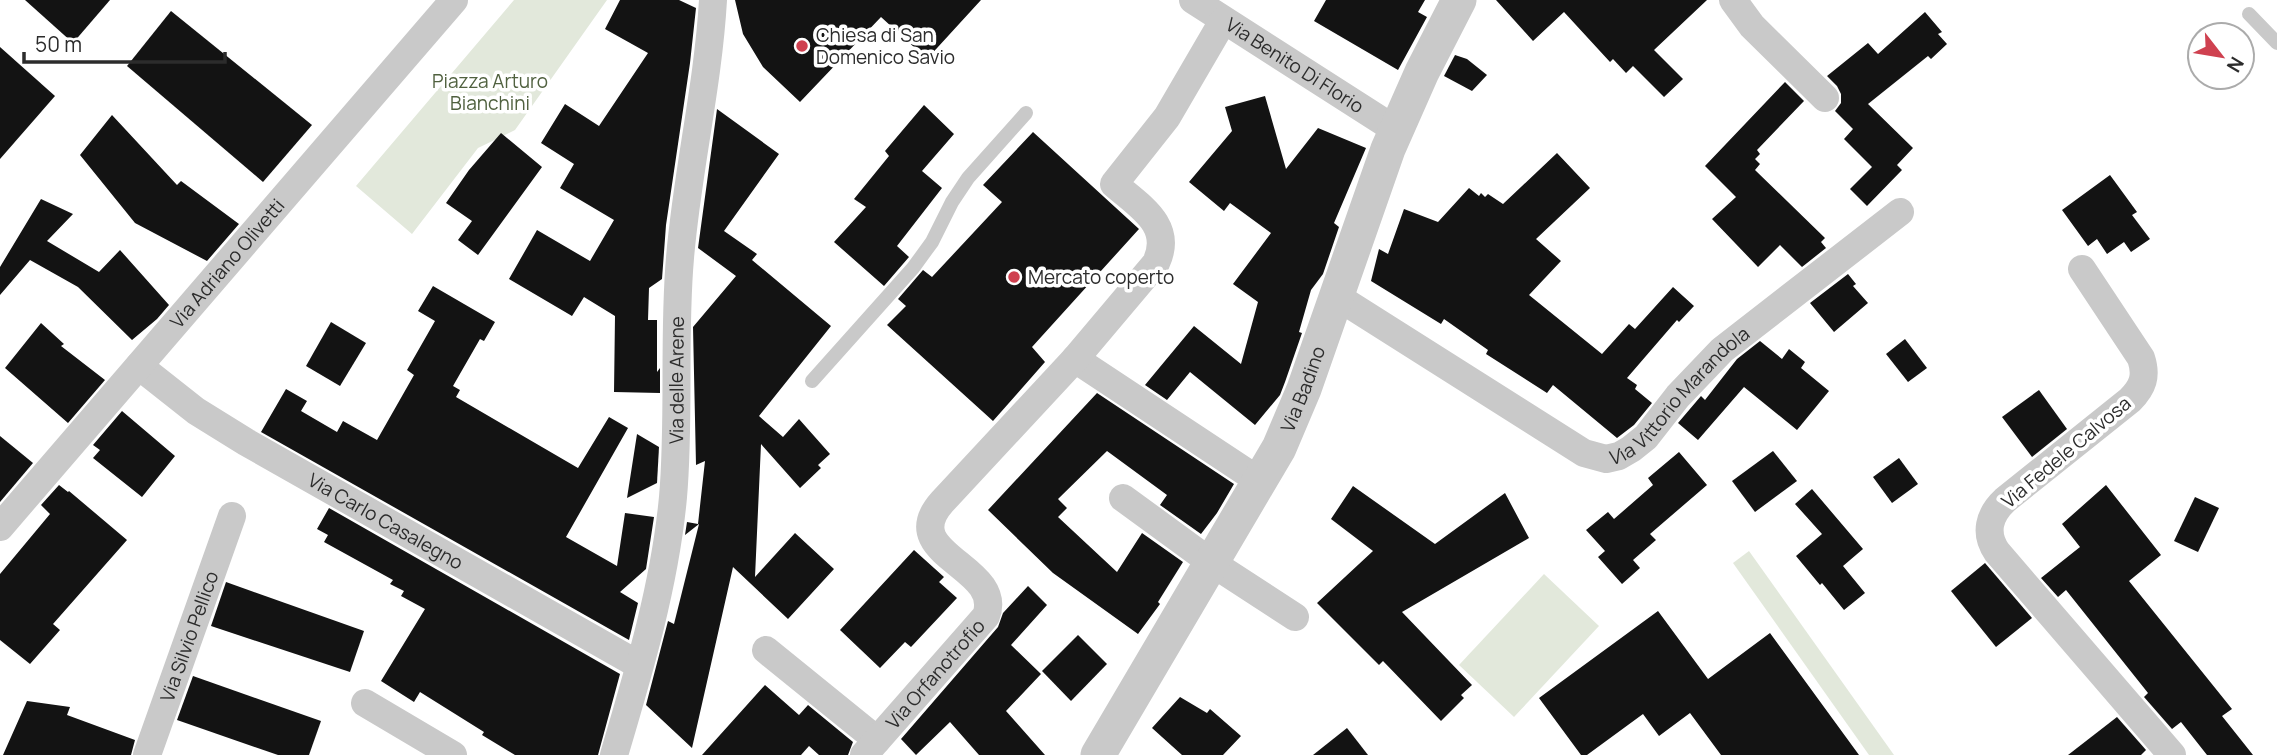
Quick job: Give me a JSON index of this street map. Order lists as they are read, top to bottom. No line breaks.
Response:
{"streets":{"street":["Via Benito Di Florio","Via Adriano Olivetti","Via delle Arene","Via Badino","Via Vittorio Marandola","Via Fedele Calvosa","Via Carlo Casalegno","Via Silvio Pellico","Via Orfanotrofio"]},"crossings":[["Via Benito Di Florio","Via Badino"],["Via Adriano Olivetti","Via Carlo Casalegno"],["Via delle Arene","Via Carlo Casalegno"],["Via Badino","Via Vittorio Marandola"]],"parks":["Piazza Arturo Bianchini"],"places":["Chiesa di San Domenico Savio","Mercato coperto"],"scale_bar":"50 m","north":"bottom right"}
